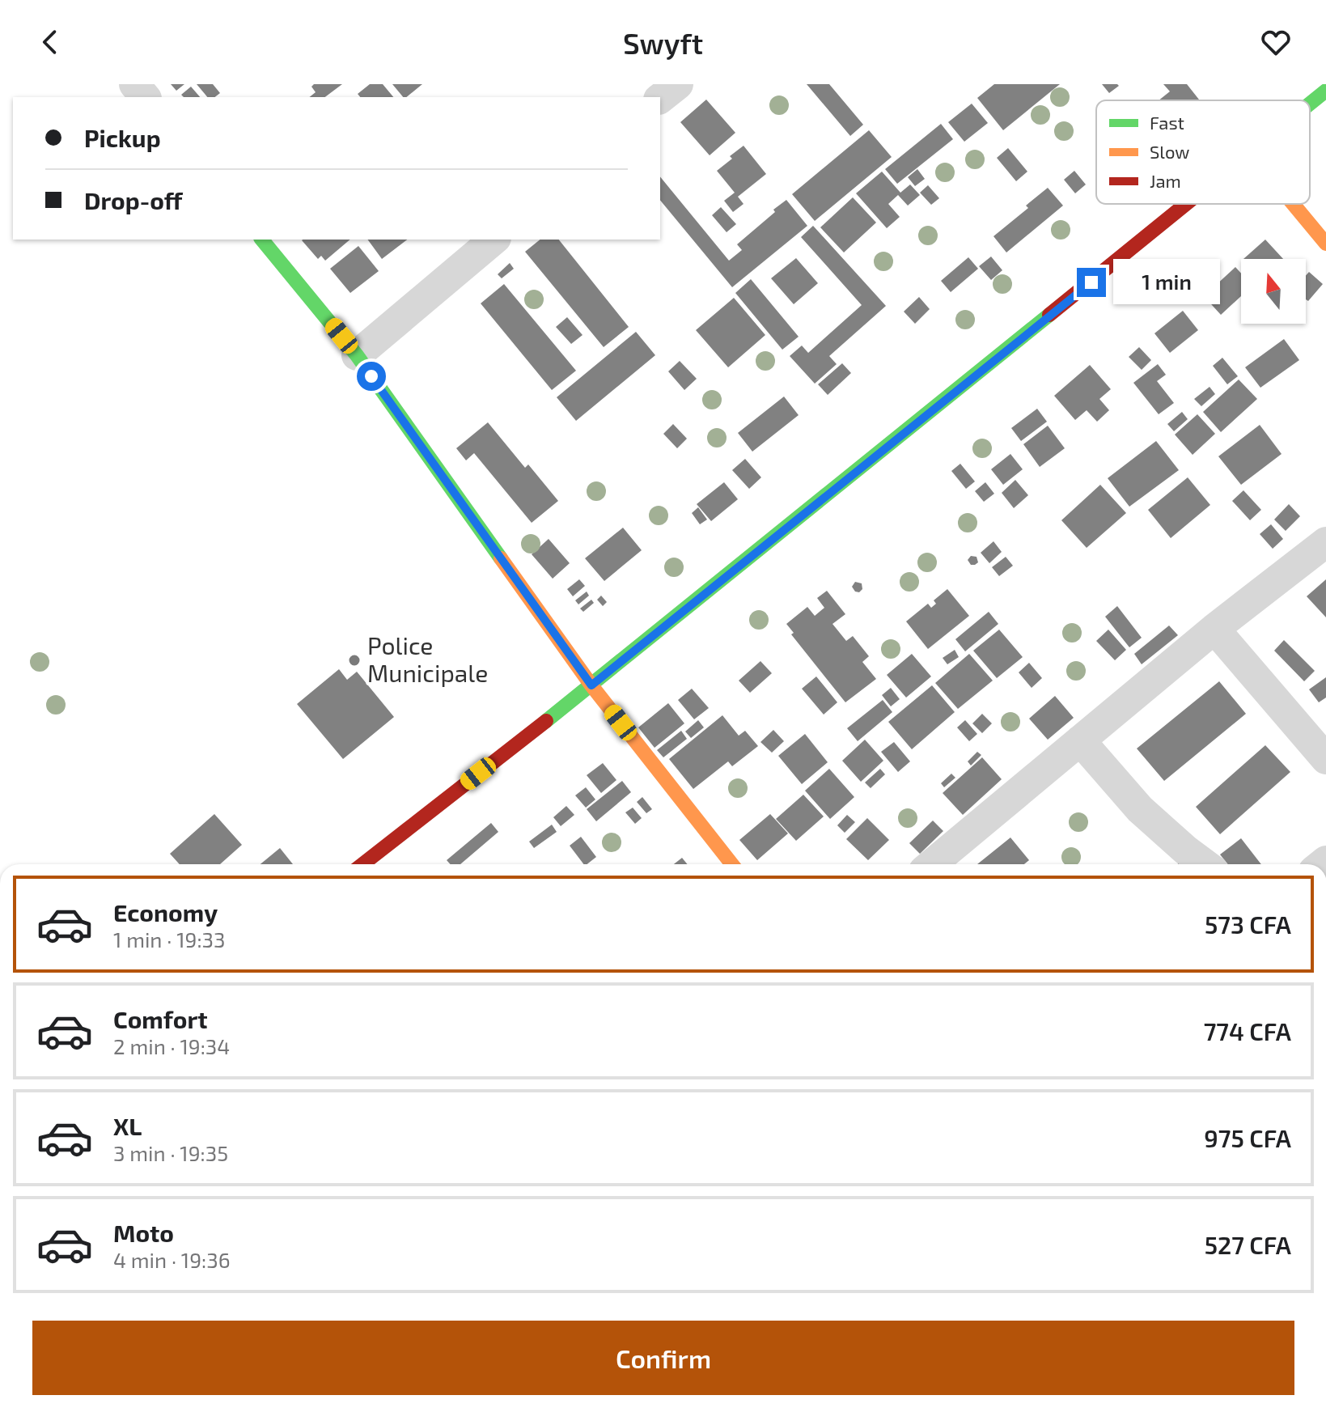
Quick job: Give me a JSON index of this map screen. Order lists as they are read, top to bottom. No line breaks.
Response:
{"places":["Police Municipale"],"legend":["Fast","Slow","Jam"],"north":"top","page":{"header":"Swyft","banner":["Pickup","Drop-off"],"bubble":"1 min","list":[{"name":"Economy","note":"1 min · 19:33","value":"573 CFA"},{"name":"Comfort","note":"2 min · 19:34","value":"774 CFA"},{"name":"XL","note":"3 min · 19:35","value":"975 CFA"},{"name":"Moto","note":"4 min · 19:36","value":"527 CFA"}],"buttons":"Confirm"}}
